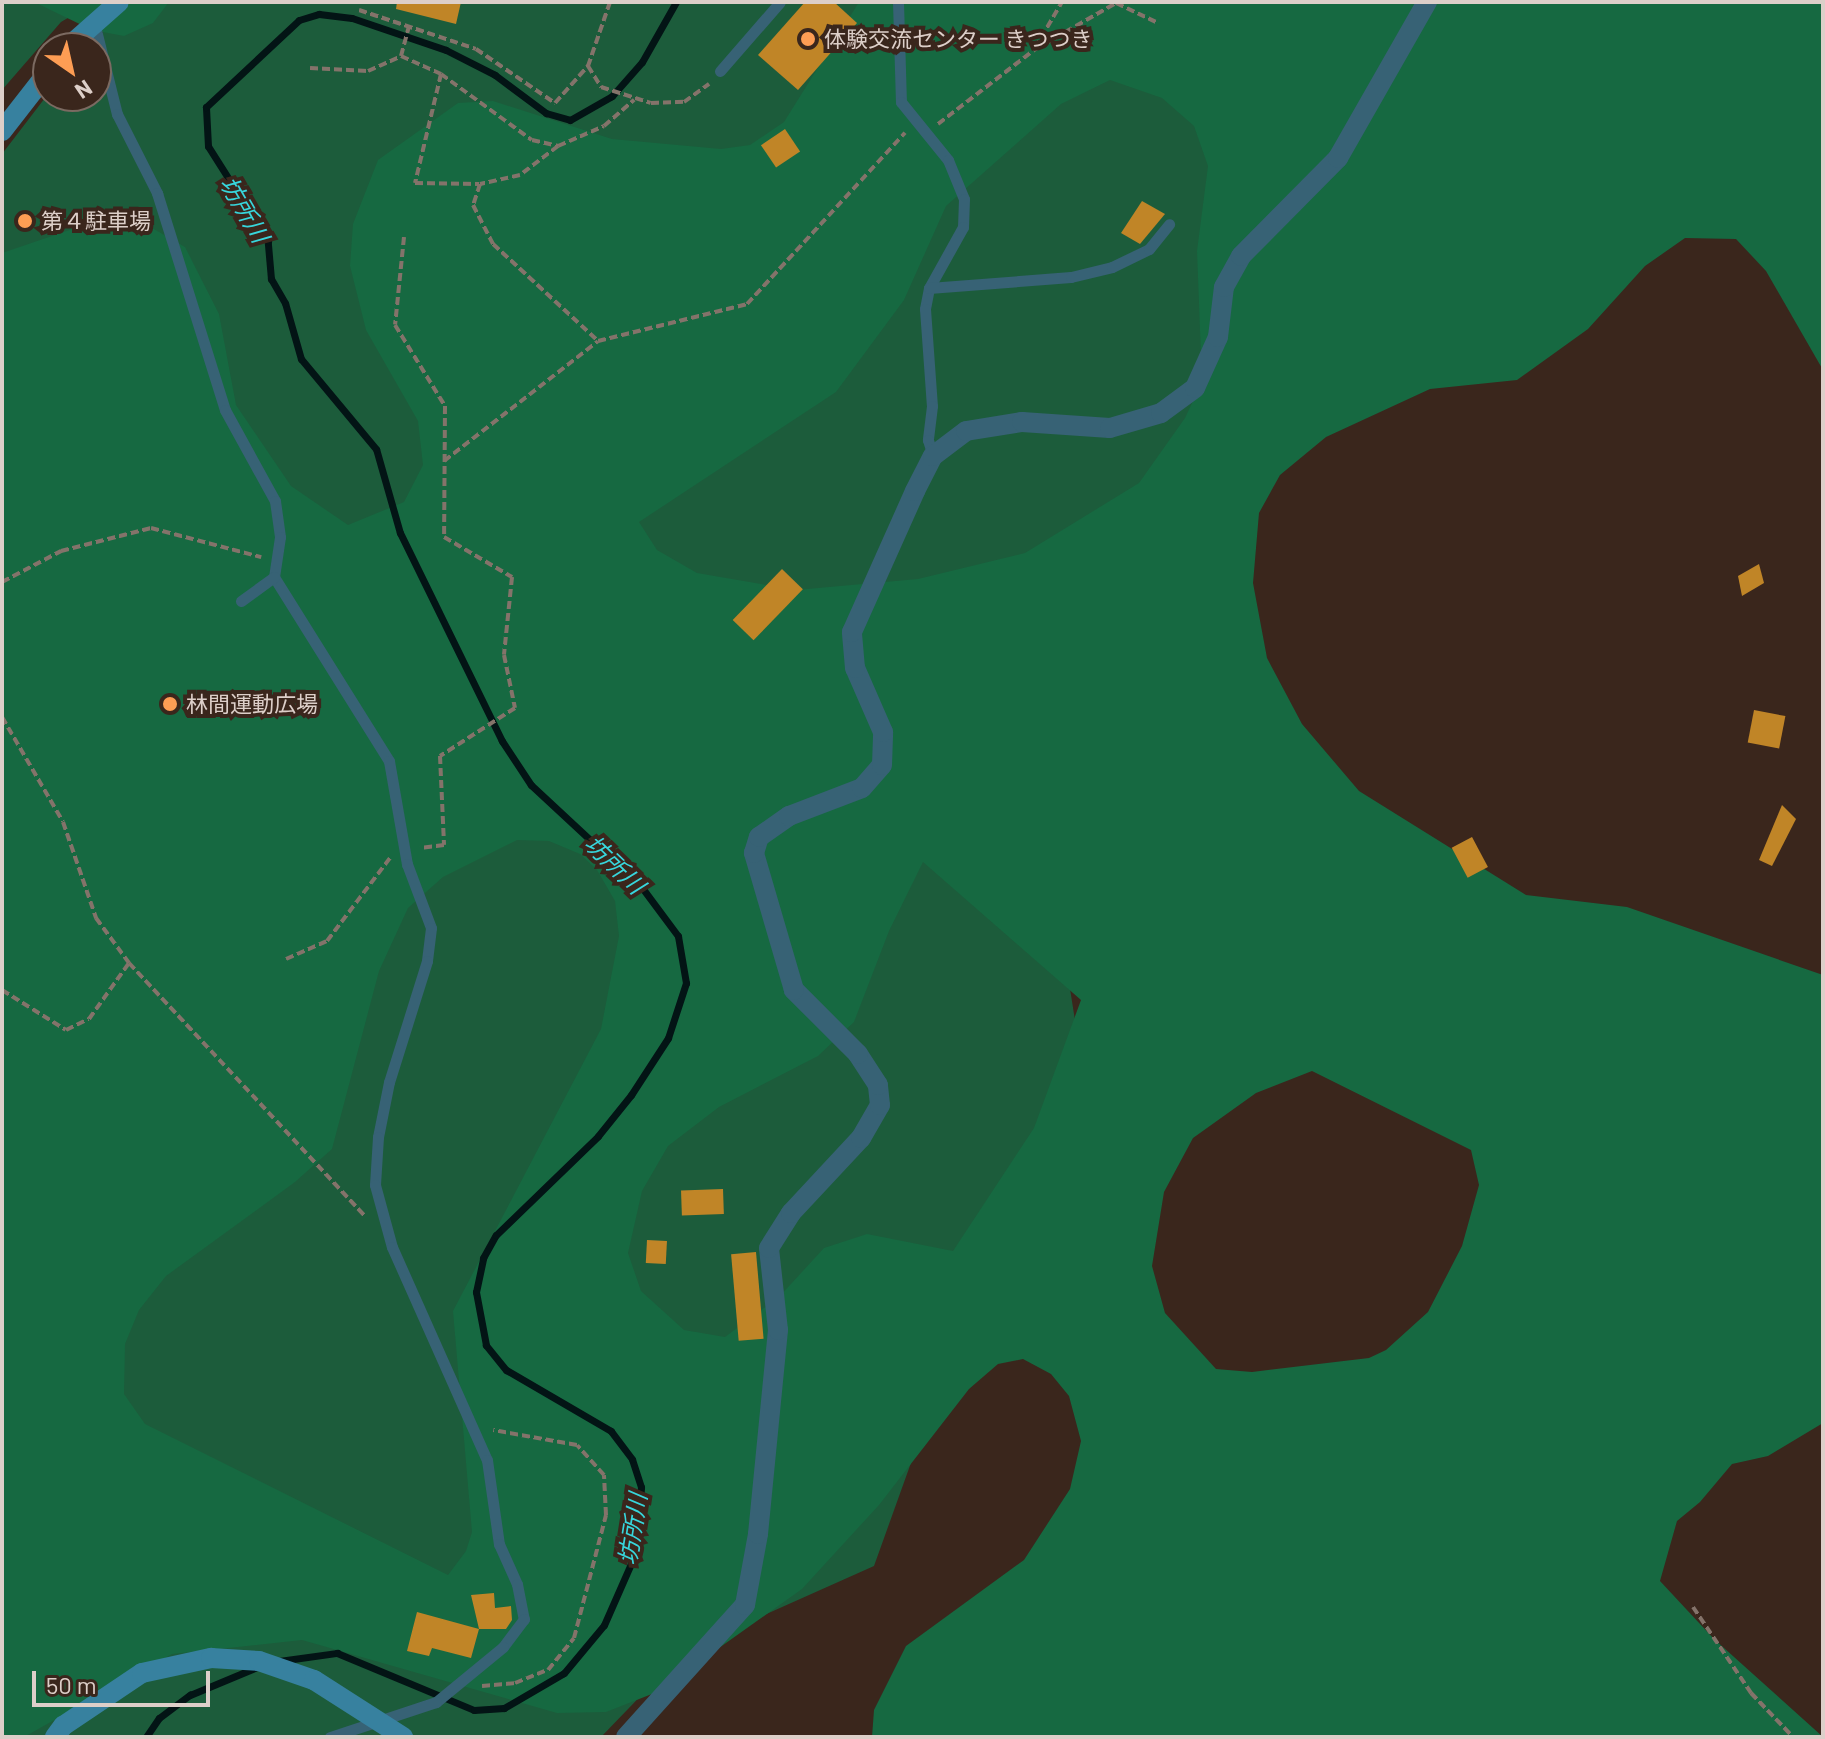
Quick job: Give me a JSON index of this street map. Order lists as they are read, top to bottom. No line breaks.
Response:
{"water":["坊所川"],"places":["体験交流センター きつつき","第４駐車場","林間運動広場"],"scale_bar":"50 m","north":"bottom right"}
